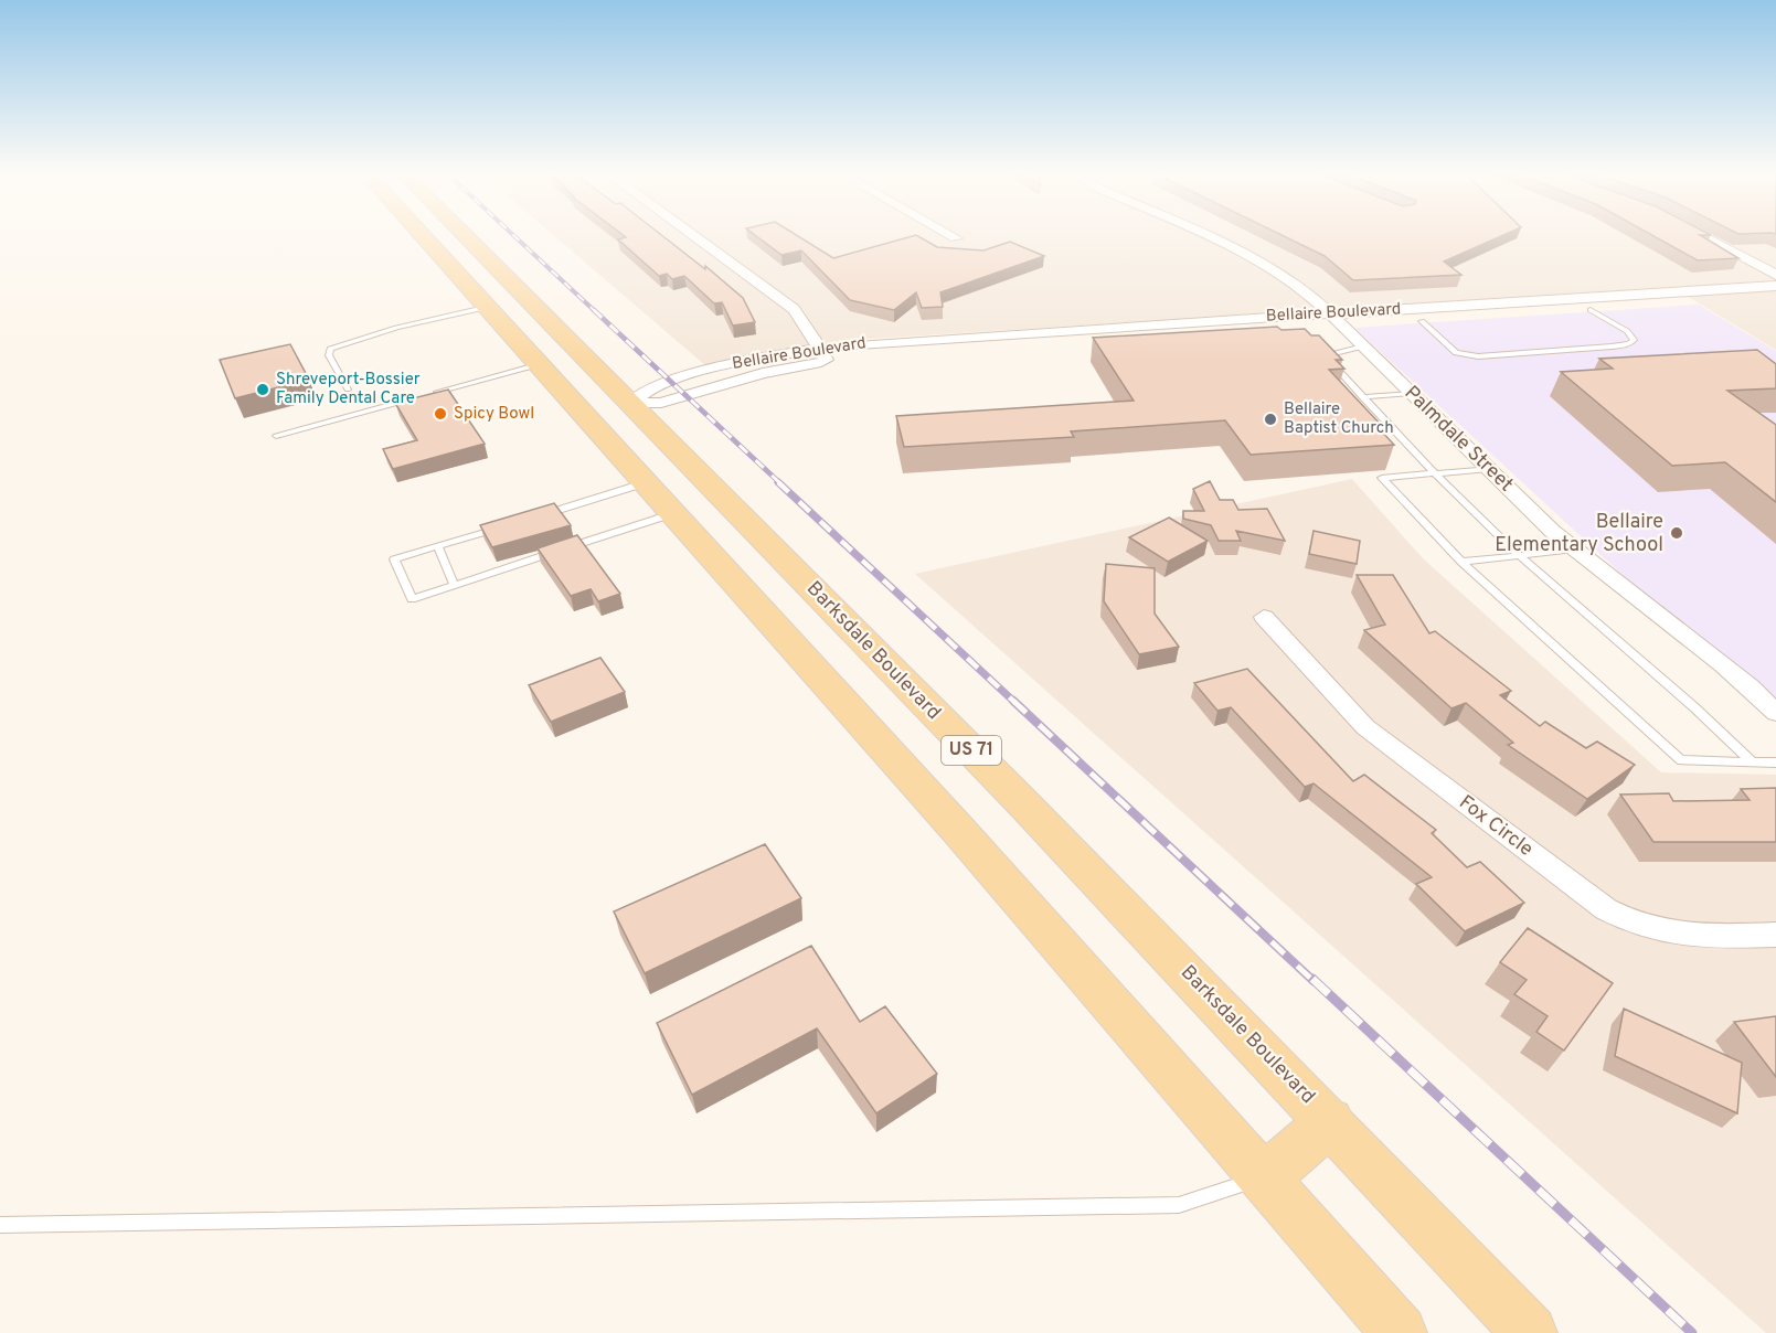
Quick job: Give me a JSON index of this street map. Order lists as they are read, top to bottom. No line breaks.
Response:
{"streets":{"main road":["Barksdale Boulevard","US 71"],"street":["Bellaire Boulevard","Palmdale Street","Fox Circle"]},"crossings":[["Bellaire Boulevard","Palmdale Street"],["Bellaire Boulevard","Barksdale Boulevard"]],"places":["Shreveport-Bossier Family Dental Care","Spicy Bowl","Bellaire Baptist Church","Bellaire Elementary School"]}
